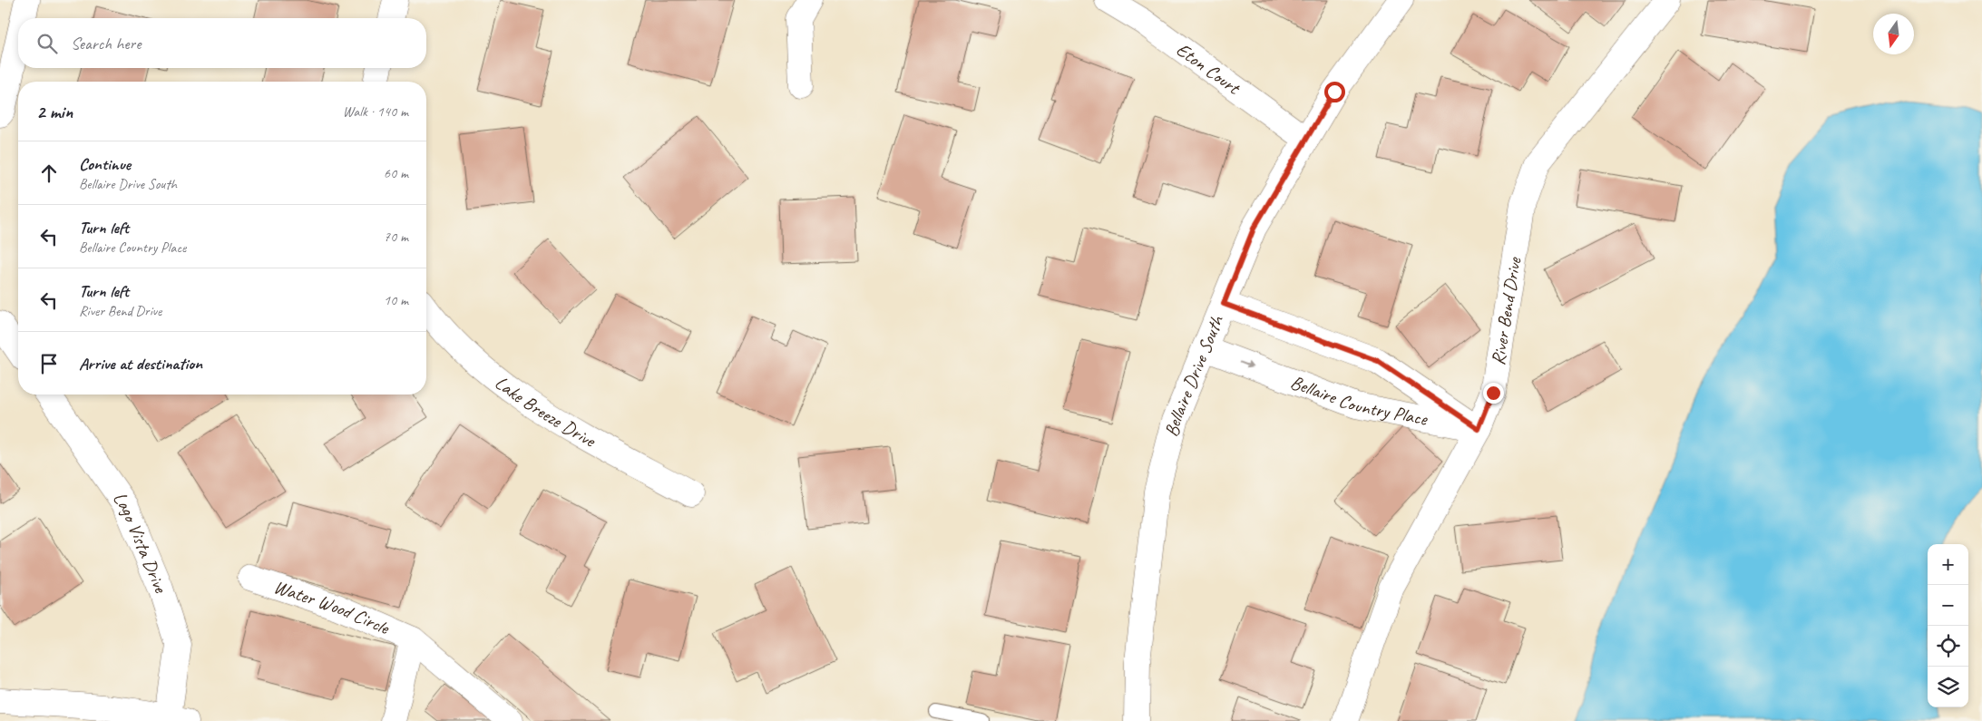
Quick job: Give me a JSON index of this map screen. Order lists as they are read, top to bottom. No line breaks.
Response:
{"streets":{"street":["Eton Court","River Bend Drive","Bellaire Drive South","Bellaire Country Place","Lake Breeze Drive","Lago Vista Drive","Water Wood Circle"]},"crossings":[["Eton Court","Bellaire Drive South"],["River Bend Drive","Bellaire Country Place"],["Bellaire Drive South","Bellaire Country Place"]],"north":"bottom","page":{"search":"Search here","heading":["2 min","Walk · 140 m"],"list":[["Continue","Bellaire Drive South","60 m"],["Turn left","Bellaire Country Place","70 m"],["Turn left","River Bend Drive","10 m"],"Arrive at destination"],"map_buttons":["+","−"]}}
